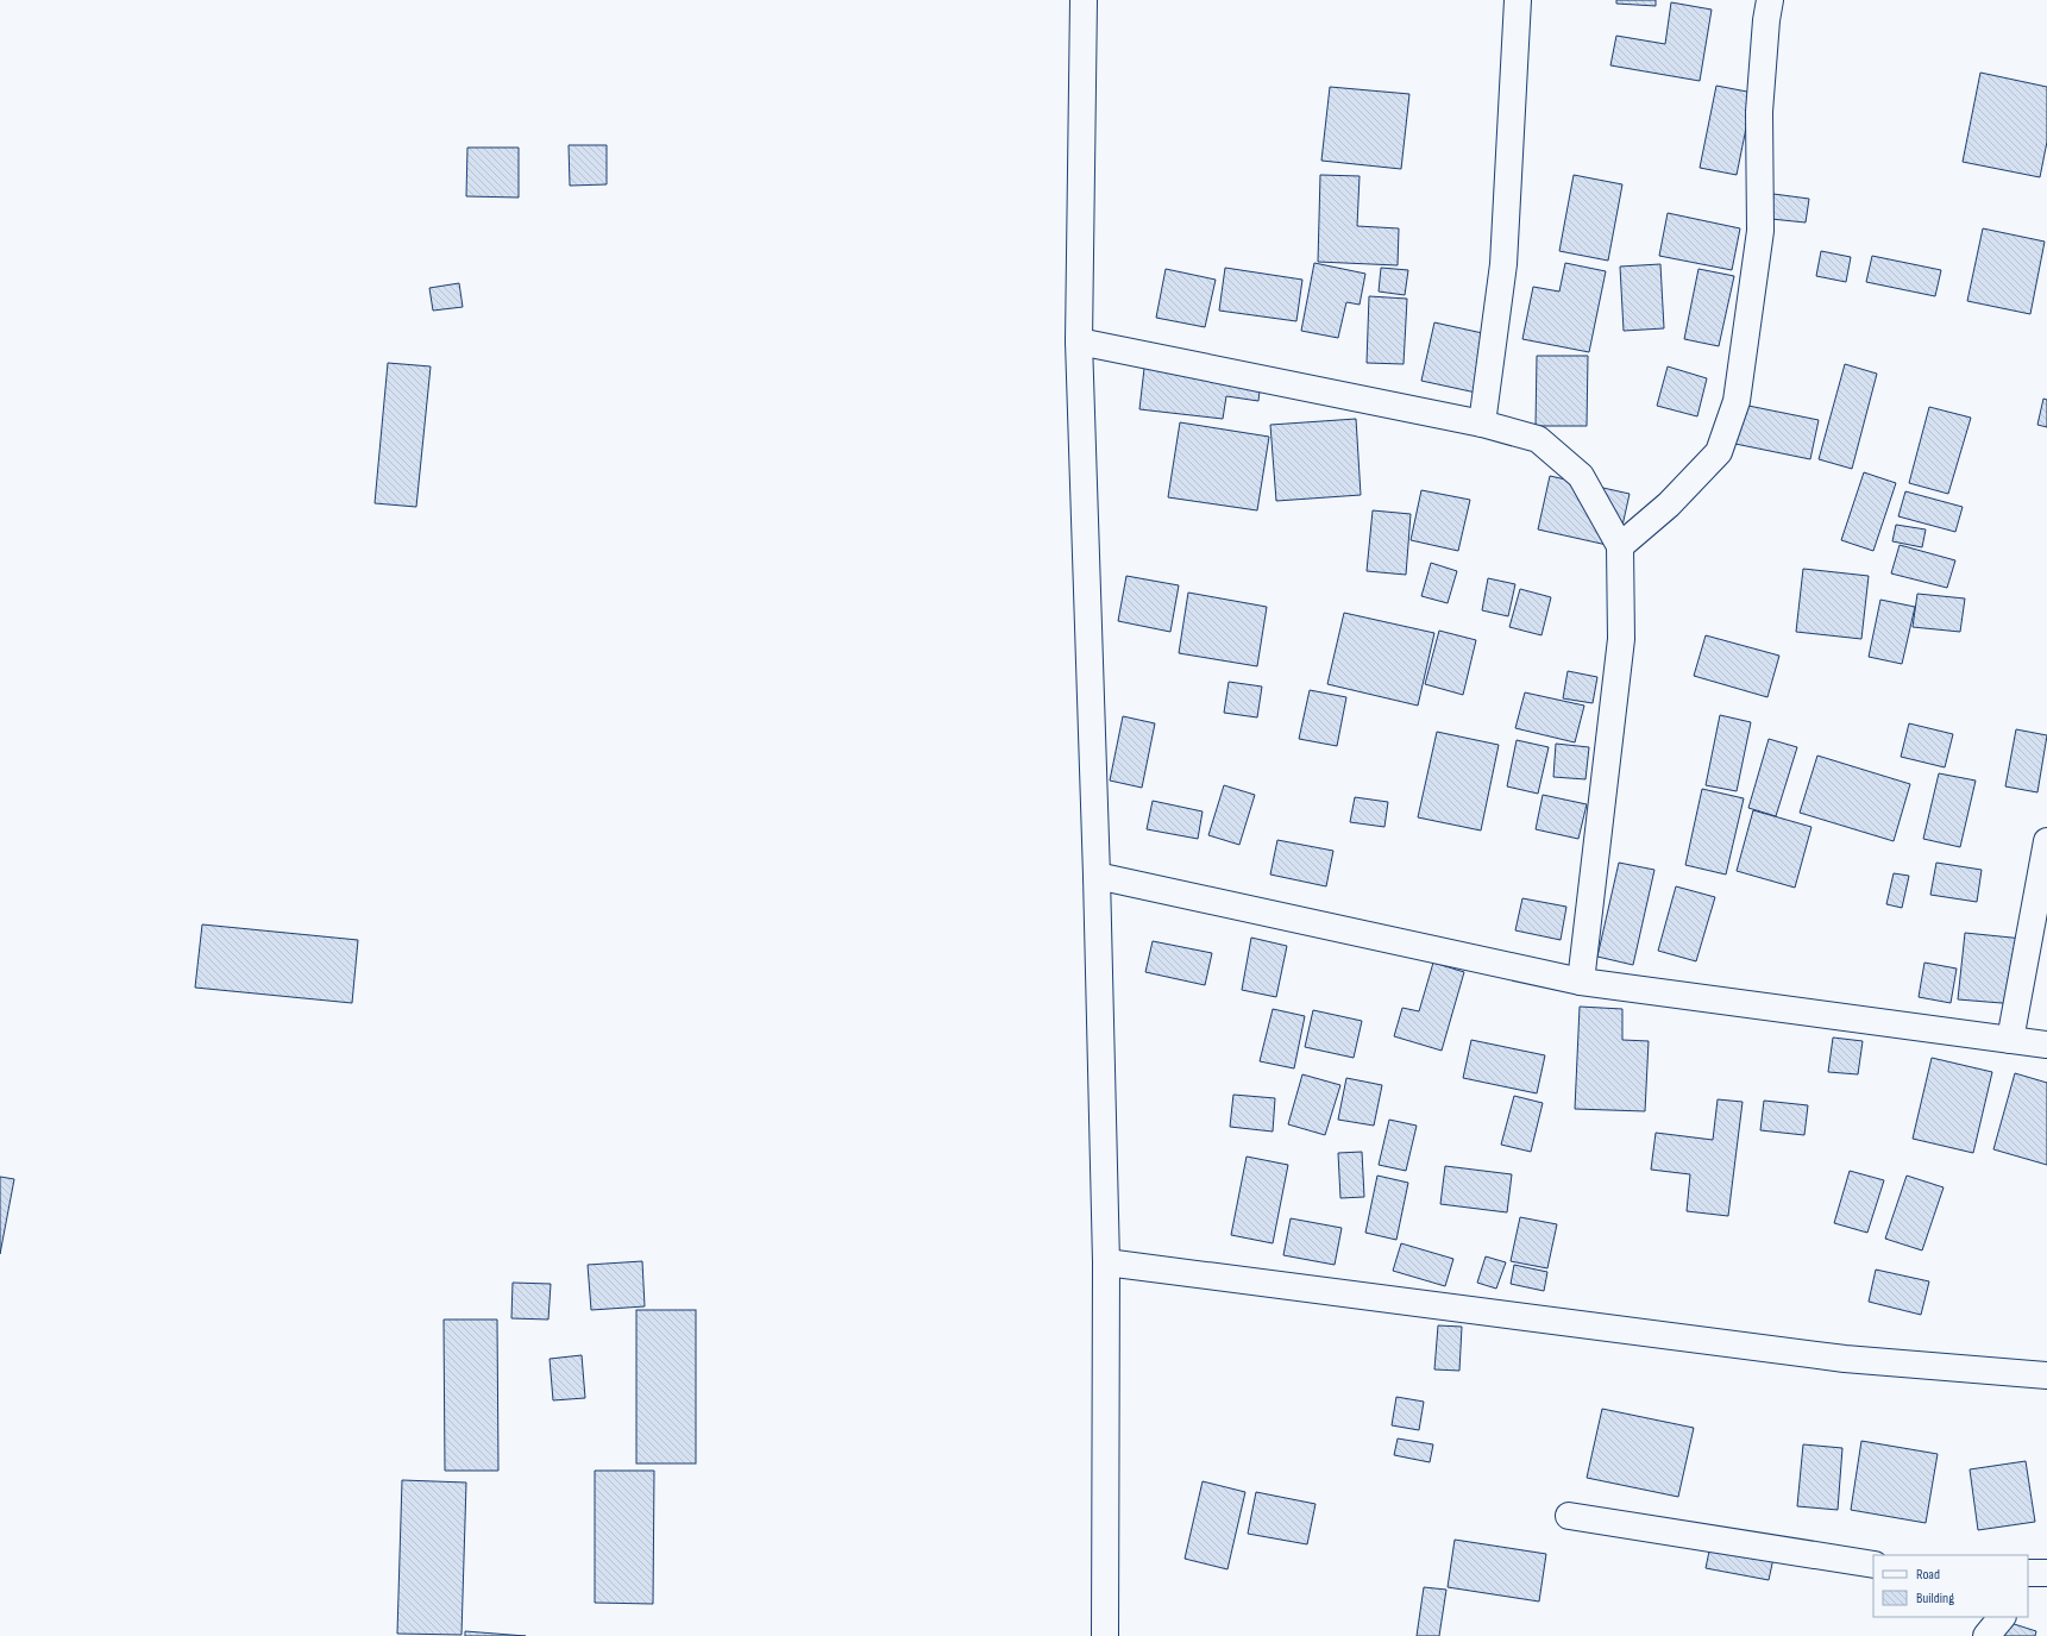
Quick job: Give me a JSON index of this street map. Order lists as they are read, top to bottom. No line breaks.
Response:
{"legend":["Road","Building"]}
